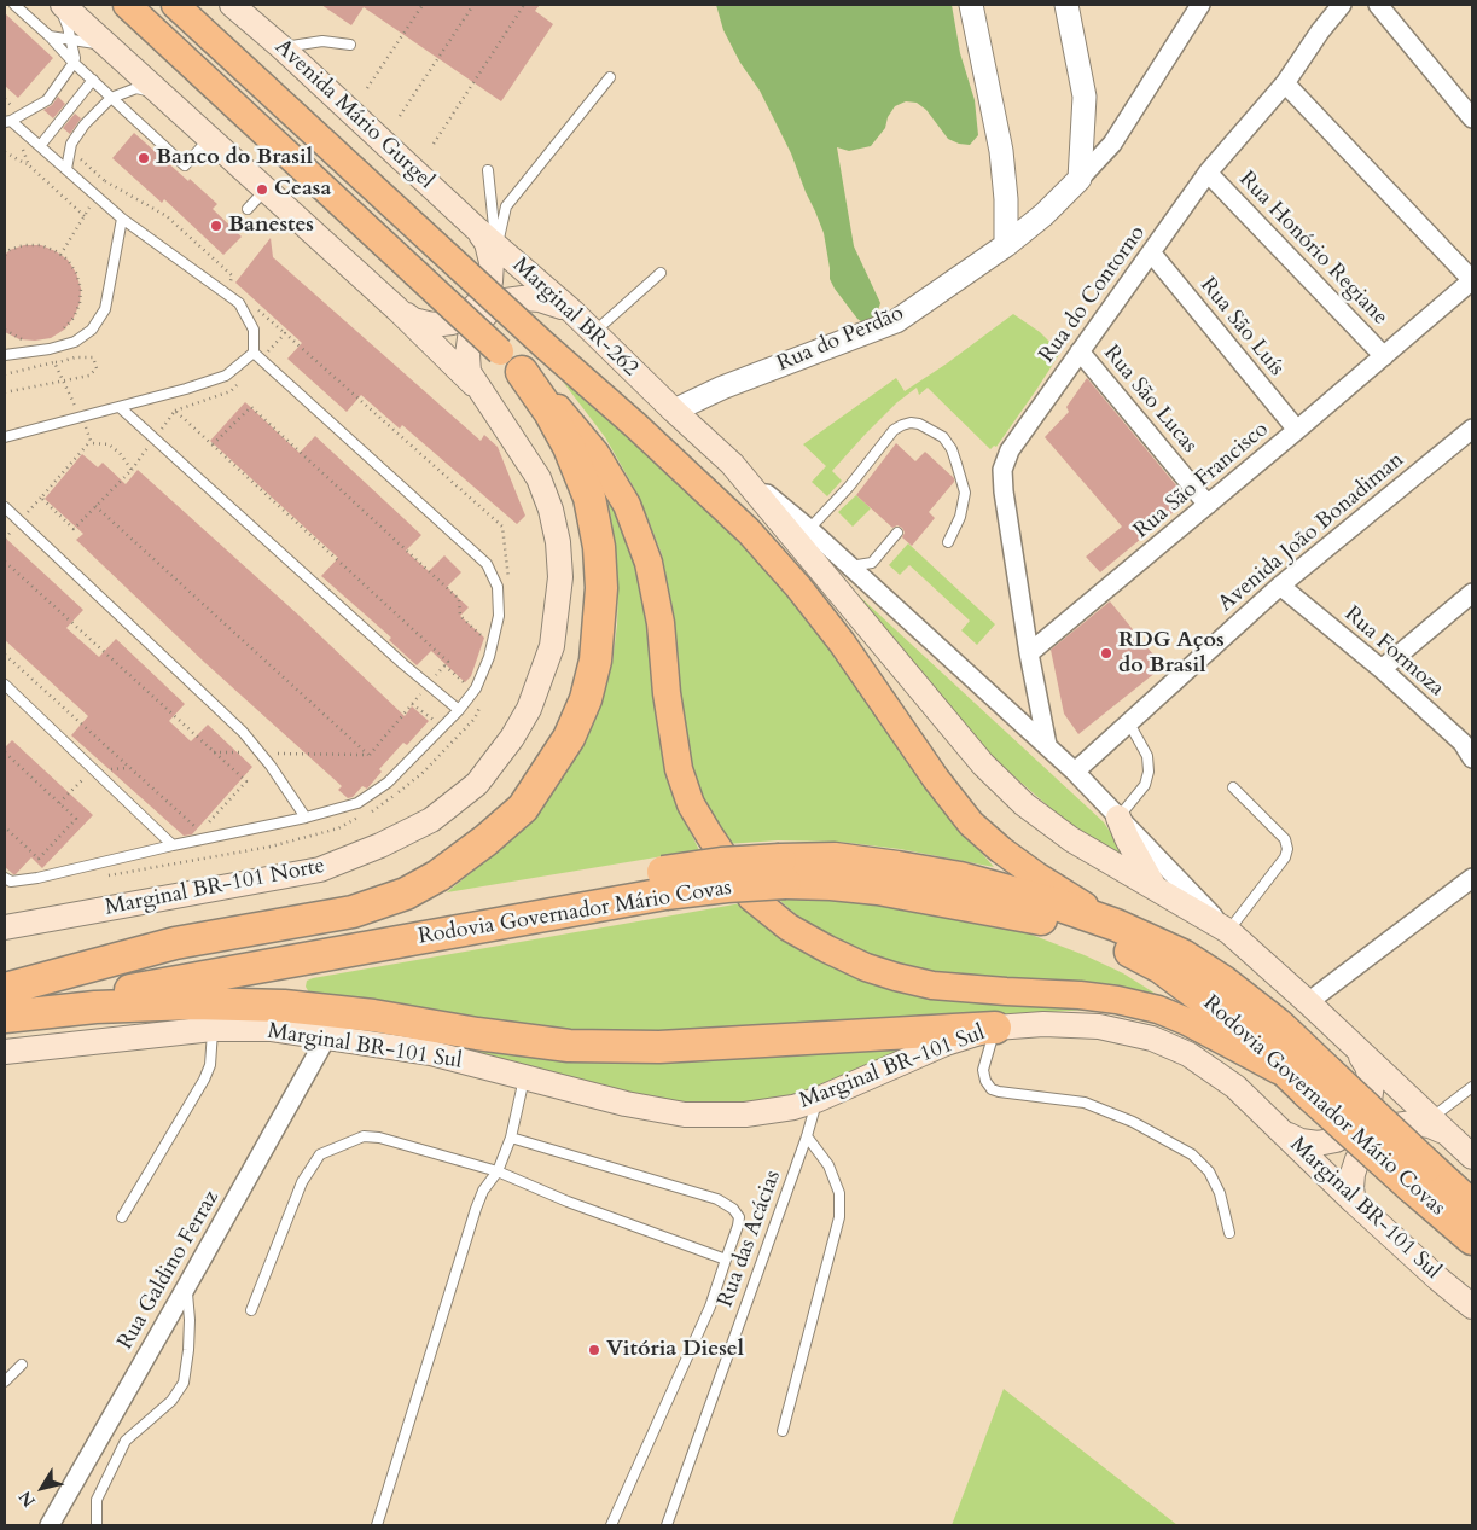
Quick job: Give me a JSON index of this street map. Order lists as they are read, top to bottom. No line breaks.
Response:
{"streets":{"highway":["Rodovia Governador Mário Covas"],"main road":["Avenida Mário Gurgel","Marginal BR-262","Marginal BR-101 Norte","Marginal BR-101 Sul"],"street":["Rua Honório Regiane","Rua do Contorno","Rua São Luís","Rua do Perdão","Rua São Lucas","Rua São Francisco","Avenida João Bonadiman","Rua Formoza","Rua Galdino Ferraz"],"lane":["Rua das Acácias"]},"crossings":[["Avenida Mário Gurgel","Marginal BR-262"],["Avenida Mário Gurgel","Rodovia Governador Mário Covas"],["Rua Honório Regiane","Rua do Contorno"],["Rua Honório Regiane","Rua São Francisco"],["Rua do Contorno","Rua São Luís"],["Rua do Contorno","Rua São Lucas"],["Rua do Contorno","Rua São Francisco"],["Marginal BR-262","Rua do Perdão"],["Rua São Luís","Rua São Francisco"],["Rua São Lucas","Rua São Francisco"],["Avenida João Bonadiman","Rua Formoza"],["Marginal BR-101 Sul","Rua das Acácias"],["Marginal BR-101 Sul","Rua Galdino Ferraz"]],"places":["Banco do Brasil","Ceasa","Banestes","RDG Aços do Brasil","Vitória Diesel"],"north":"bottom left"}
